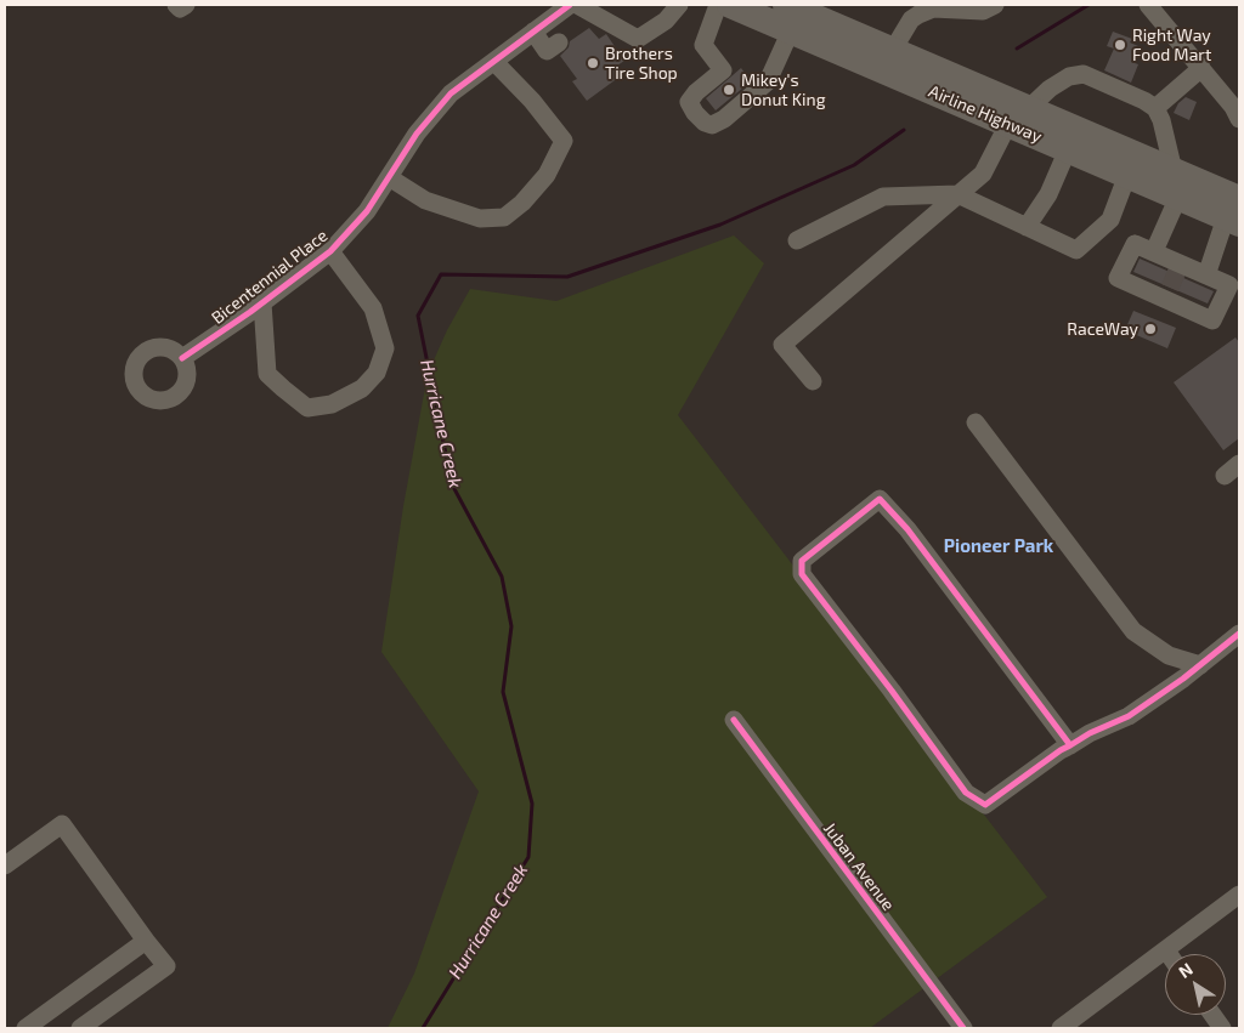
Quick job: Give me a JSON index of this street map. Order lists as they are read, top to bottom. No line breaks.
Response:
{"streets":{"highway":["Airline Highway"],"street":["Bicentennial Place","Juban Avenue"]},"districts":["Pioneer Park"],"water":["Hurricane Creek"],"places":["Right Way Food Mart","Brothers Tire Shop","Mikey's Donut King","RaceWay"],"north":"top left"}
